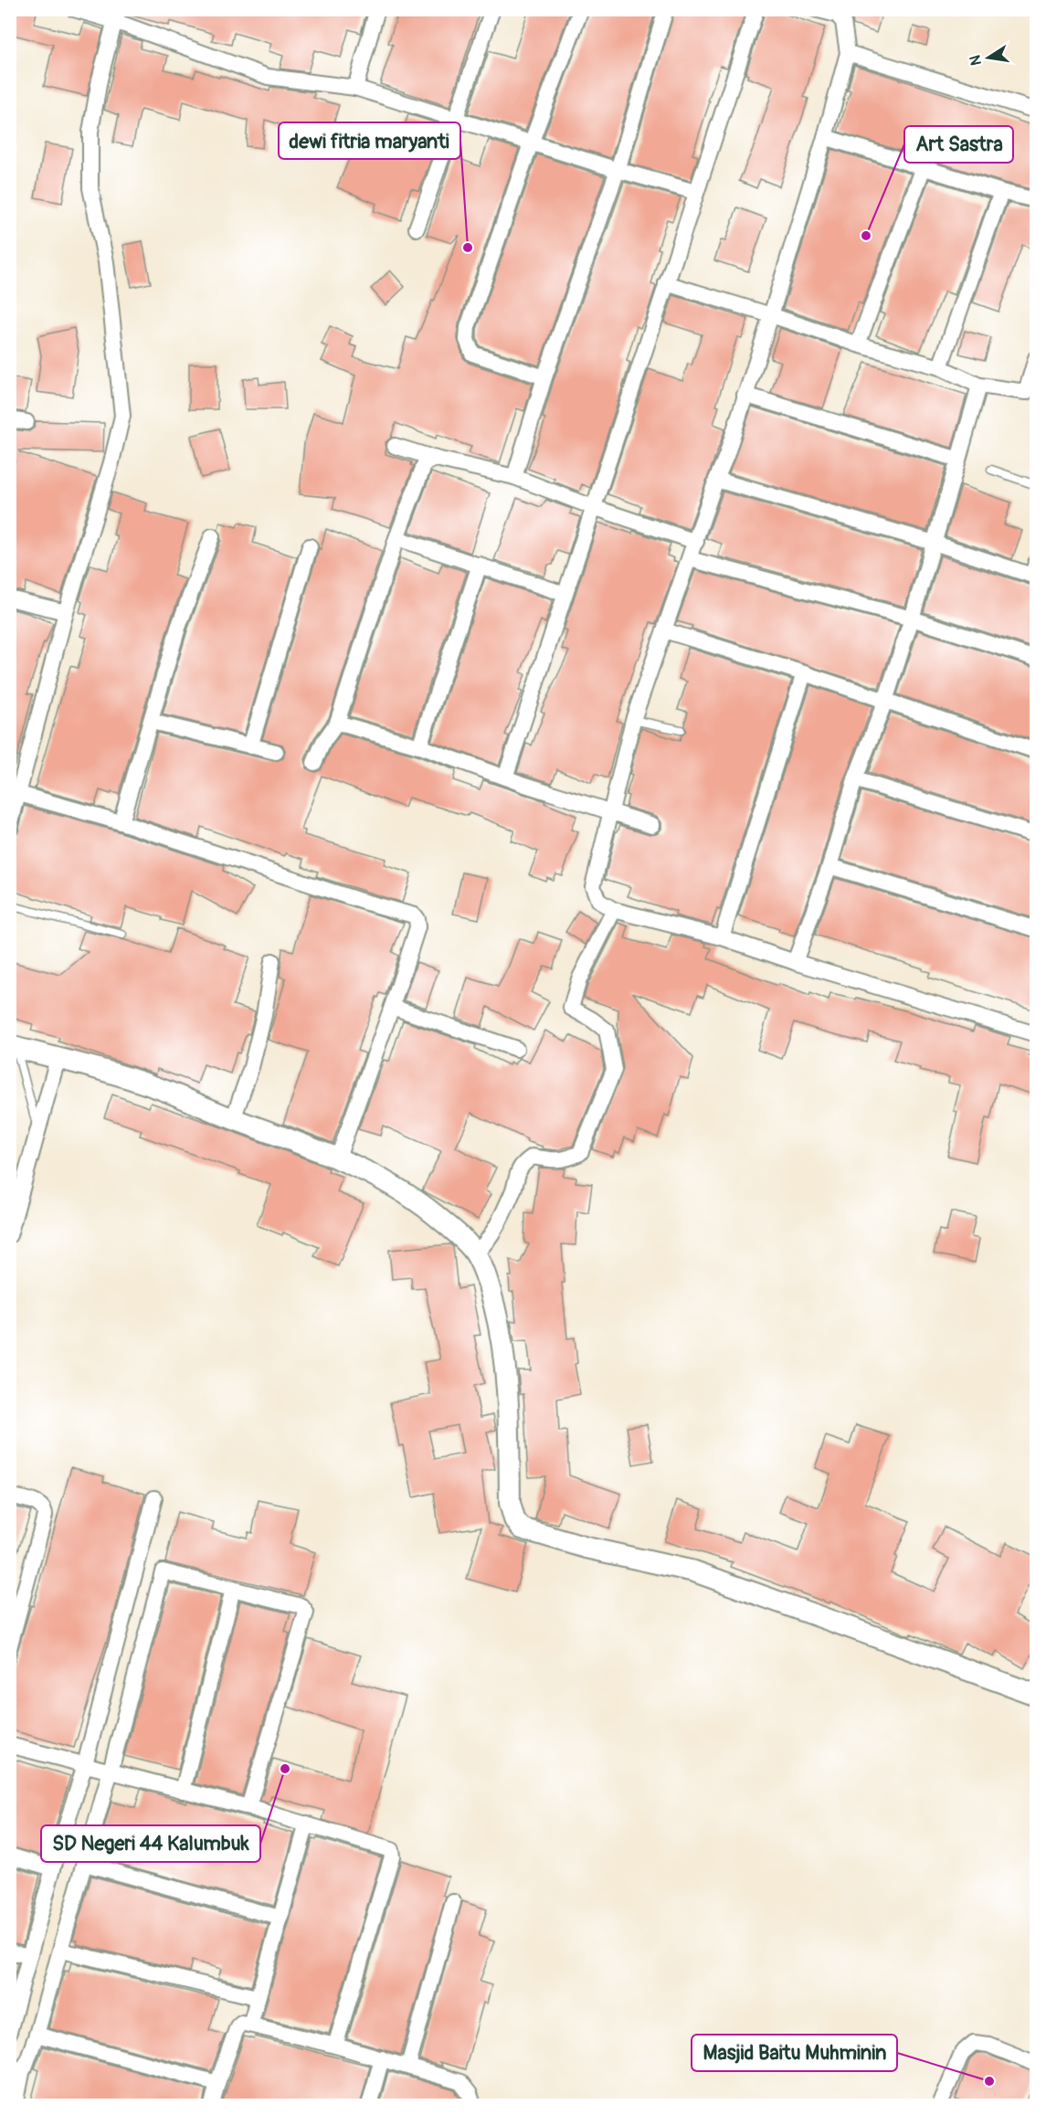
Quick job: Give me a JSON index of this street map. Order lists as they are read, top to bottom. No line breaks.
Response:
{"places":["Art Sastra","dewi fitria maryanti","SD Negeri 44 Kalumbuk","Masjid Baitu Muhminin"],"north":"left"}
